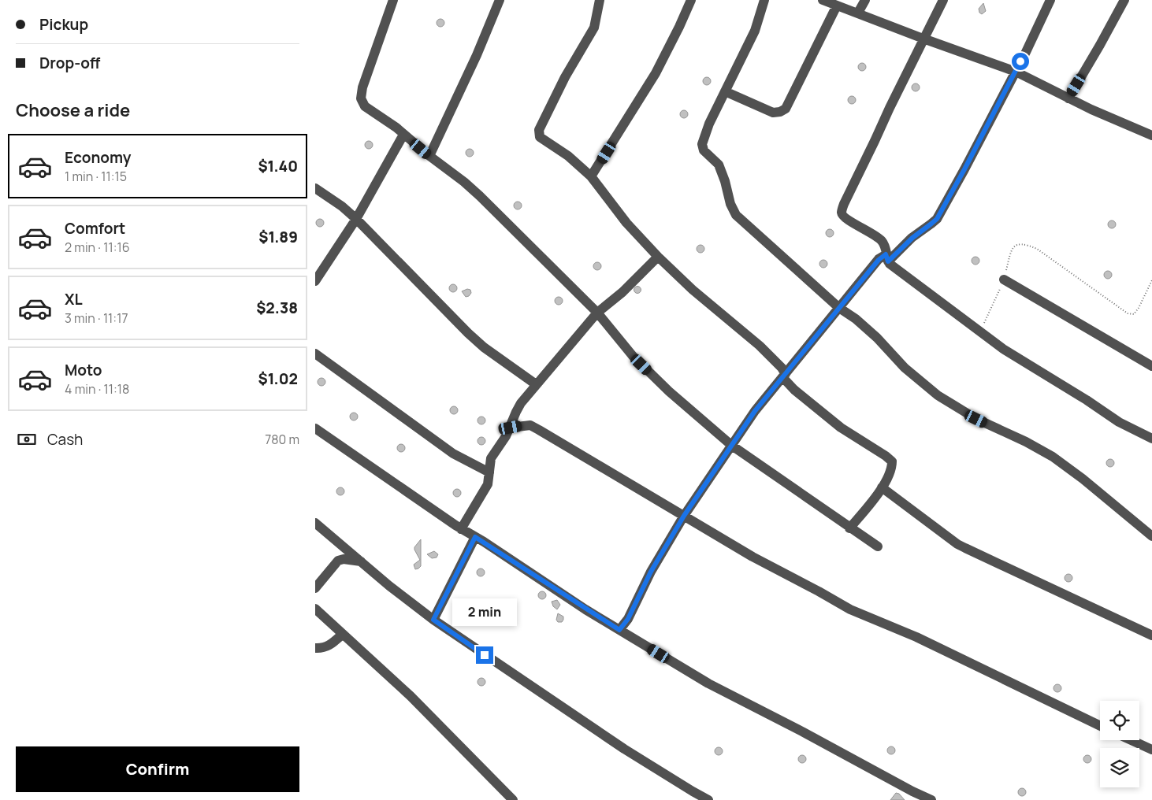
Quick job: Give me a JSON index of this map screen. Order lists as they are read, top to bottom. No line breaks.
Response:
{"page":{"banner":["Pickup","Drop-off"],"heading":"Choose a ride","list":[{"name":"Economy","note":"1 min · 11:15","value":"$1.40"},{"name":"Comfort","note":"2 min · 11:16","value":"$1.89"},{"name":"XL","note":"3 min · 11:17","value":"$2.38"},{"name":"Moto","note":"4 min · 11:18","value":"$1.02"}],"pay":["Cash","780 m"],"bubble":"2 min","buttons":"Confirm"}}
